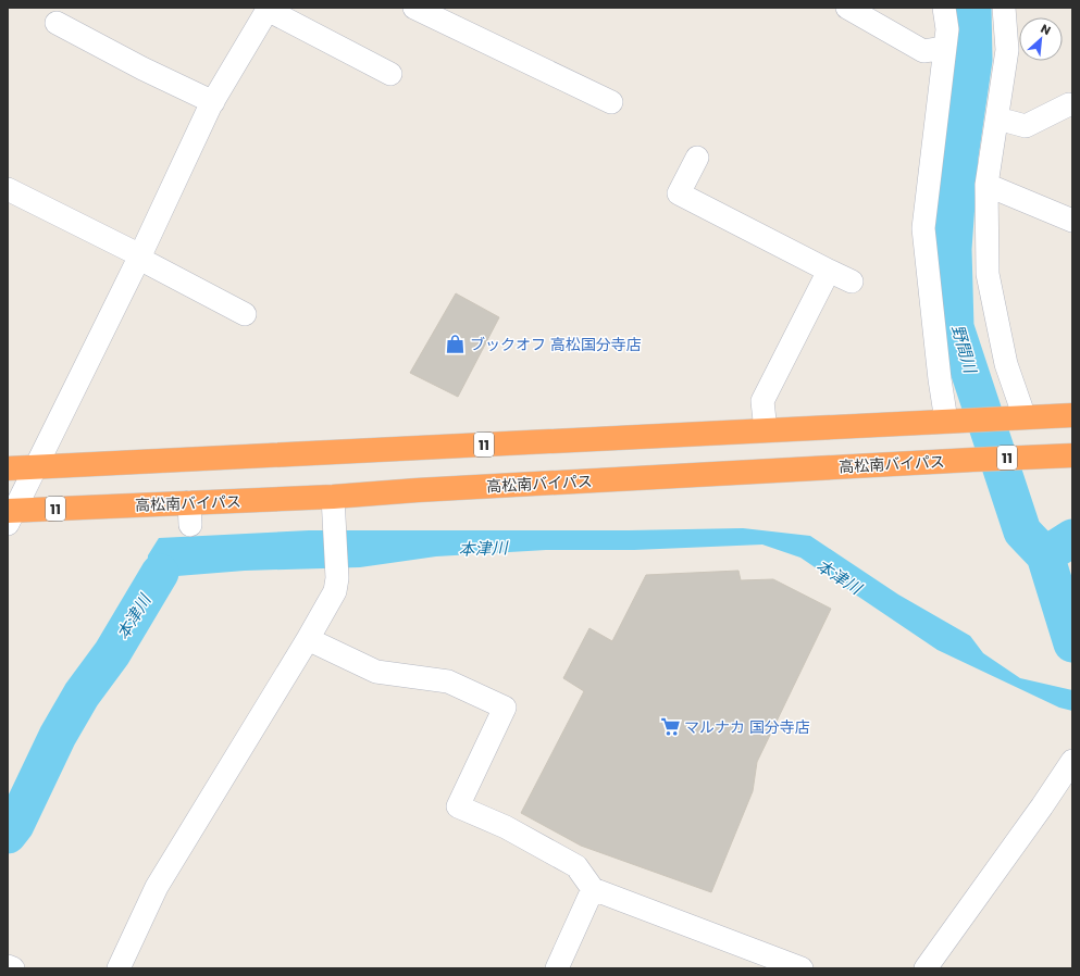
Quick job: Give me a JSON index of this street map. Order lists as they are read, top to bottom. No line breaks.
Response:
{"streets":{"highway":["11","高松南バイパス"]},"water":["野間川","本津川"],"places":{"shop":["ブックオフ 高松国分寺店"],"supermarket":["マルナカ 国分寺店"]},"north":"top right"}
